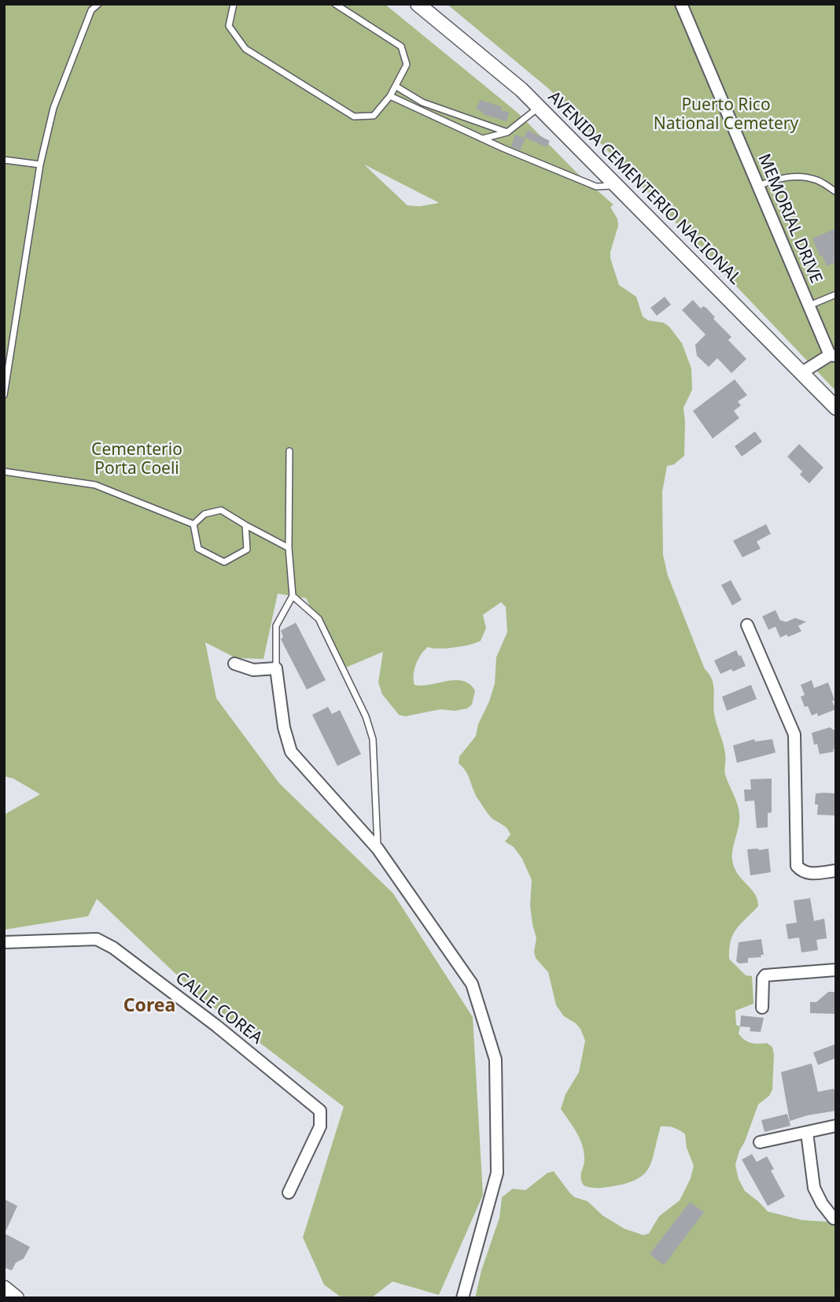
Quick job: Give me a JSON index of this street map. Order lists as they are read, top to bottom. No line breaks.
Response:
{"streets":{"street":["AVENIDA CEMENTERIO NACIONAL","MEMORIAL DRIVE","CALLE COREA"]},"crossings":[["AVENIDA CEMENTERIO NACIONAL","MEMORIAL DRIVE"]],"districts":["Corea"],"parks":["Puerto Rico National Cemetery","Cementerio Porta Coeli"]}
